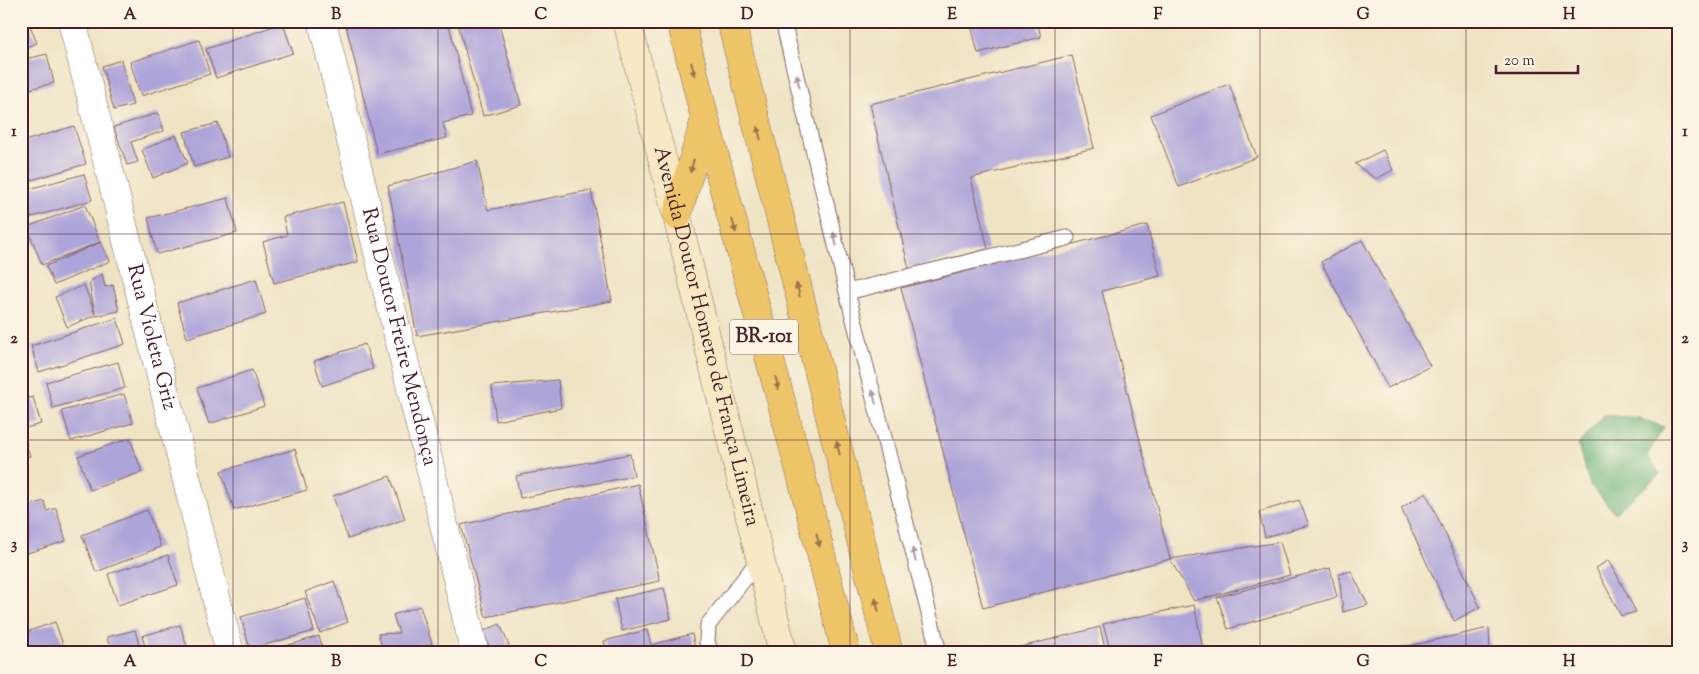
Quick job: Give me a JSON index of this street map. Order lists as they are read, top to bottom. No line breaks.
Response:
{"streets":{"highway":["BR-101"],"main road":["Avenida Doutor Homero de França Limeira"],"street":["Rua Violeta Griz","Rua Doutor Freire Mendonça"]},"scale_bar":"20 m","grid":{"columns":["A","B","C","D","E","F","G","H"],"rows":["1","2","3"]}}
